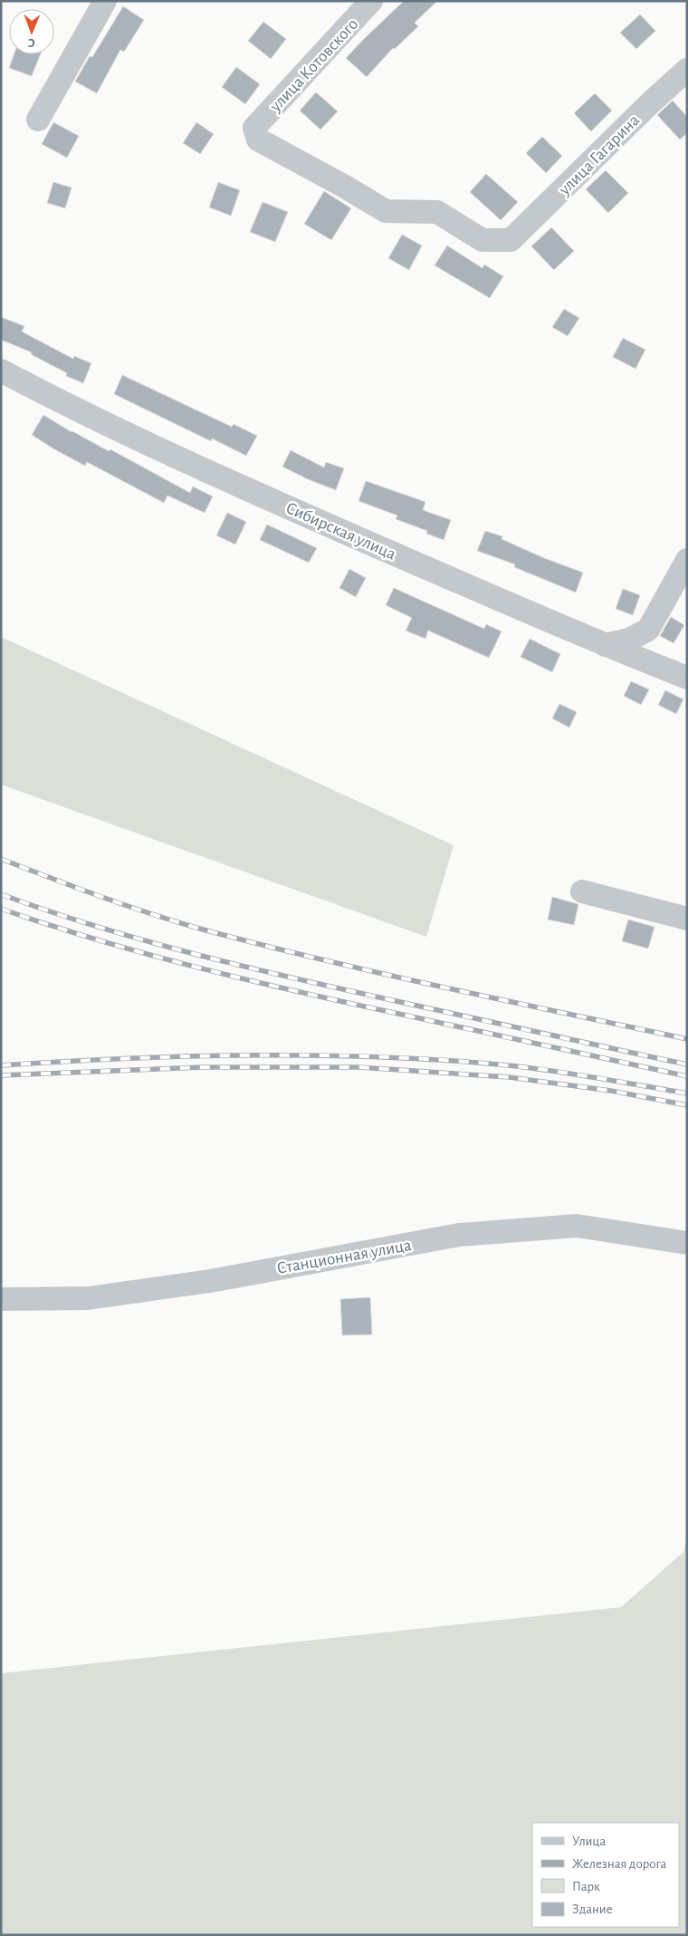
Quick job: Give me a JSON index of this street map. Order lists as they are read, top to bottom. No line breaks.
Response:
{"streets":{"street":["улица Котовского","улица Гагарина","Сибирская улица","Станционная улица"]},"crossings":[["улица Котовского","улица Гагарина"]],"legend":["Улица","Железная дорога","Парк","Здание"],"north":"bottom"}
